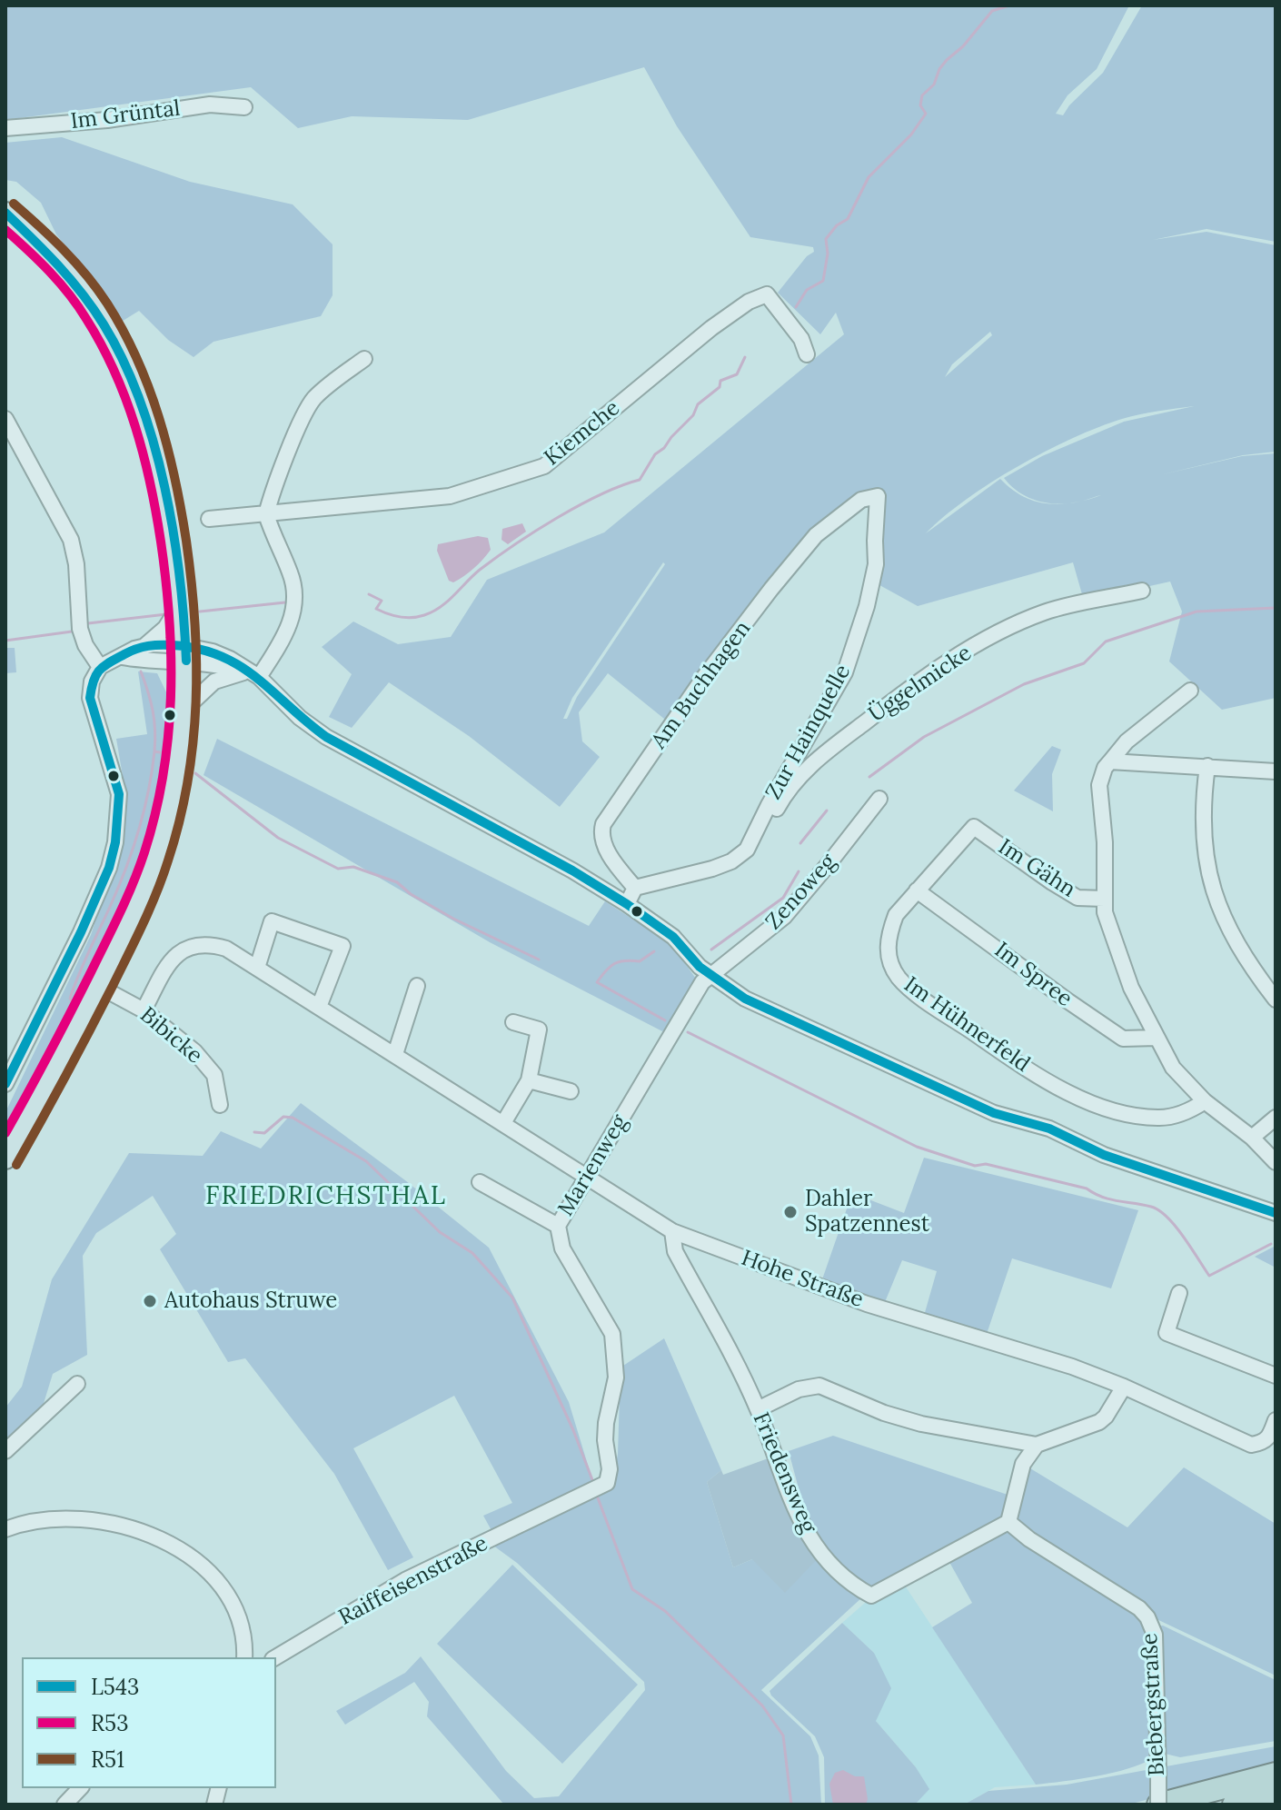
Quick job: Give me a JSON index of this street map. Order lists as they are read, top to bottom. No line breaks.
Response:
{"streets":{"street":["Im Grüntal","Kiemche","Üggelmicke","Am Buchhagen","Zur Hainquelle","Im Gähn","Zenoweg","Im Spree","Im Hühnerfeld","Bibicke","Marienweg","Hohe Straße","Friedensweg","Raiffeisenstraße","Biebergstraße"]},"crossings":[["Üggelmicke","Zur Hainquelle"],["Am Buchhagen","Zur Hainquelle"],["Im Gähn","Im Hühnerfeld"],["Zenoweg","Marienweg"],["Im Spree","Im Hühnerfeld"],["Bibicke","Hohe Straße"],["Marienweg","Hohe Straße"],["Marienweg","Raiffeisenstraße"],["Hohe Straße","Friedensweg"],["Friedensweg","Biebergstraße"]],"districts":["FRIEDRICHSTHAL"],"places":["Dahler Spatzennest","Autohaus Struwe"],"lines":["transit line R51","transit line L543","transit line R53"],"legend":["L543","R53","R51"]}
